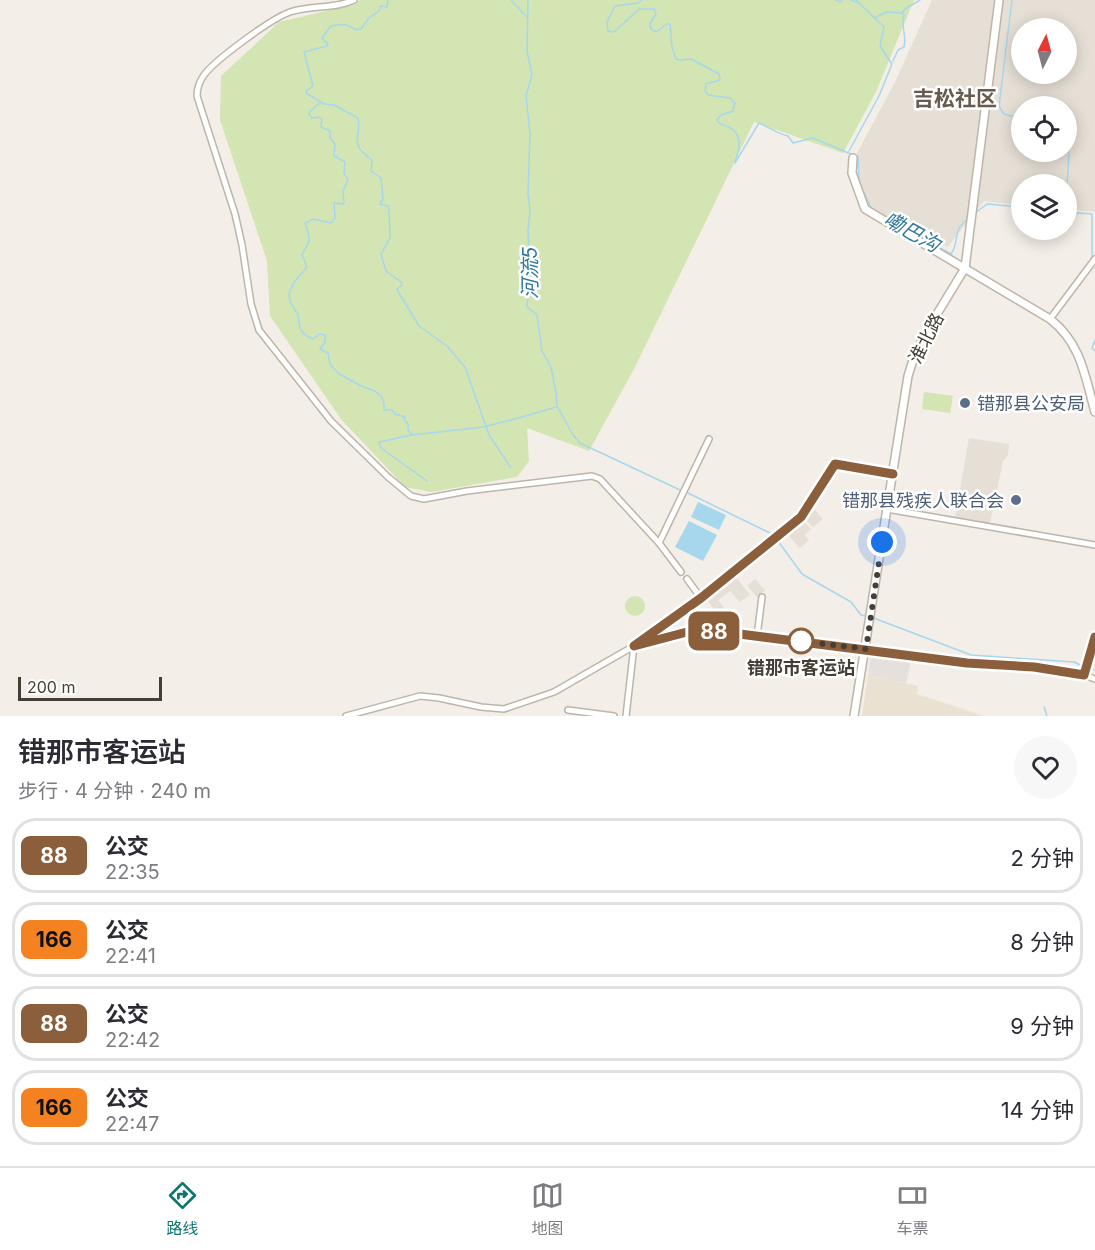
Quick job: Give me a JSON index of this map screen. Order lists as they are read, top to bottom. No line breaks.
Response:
{"streets":{"street":["淮北路"]},"districts":["吉松社区"],"water":["嘞巴沟","河流5"],"places":["错那县公安局","错那县残疾人联合会","错那市客运站"],"lines":["bus line 88"],"scale_bar":"200 m","north":"top","page":{"on_map":"88","scale":"200 m","heading":["错那市客运站","步行 · 4 分钟 · 240 m"],"list":[{"mark":"88","name":"公交","note":"22:35","value":"2 分钟"},{"mark":"166","name":"公交","note":"22:41","value":"8 分钟"},{"mark":"88","name":"公交","note":"22:42","value":"9 分钟"},{"mark":"166","name":"公交","note":"22:47","value":"14 分钟"}],"tabs":["路线","地图","车票"]}}
